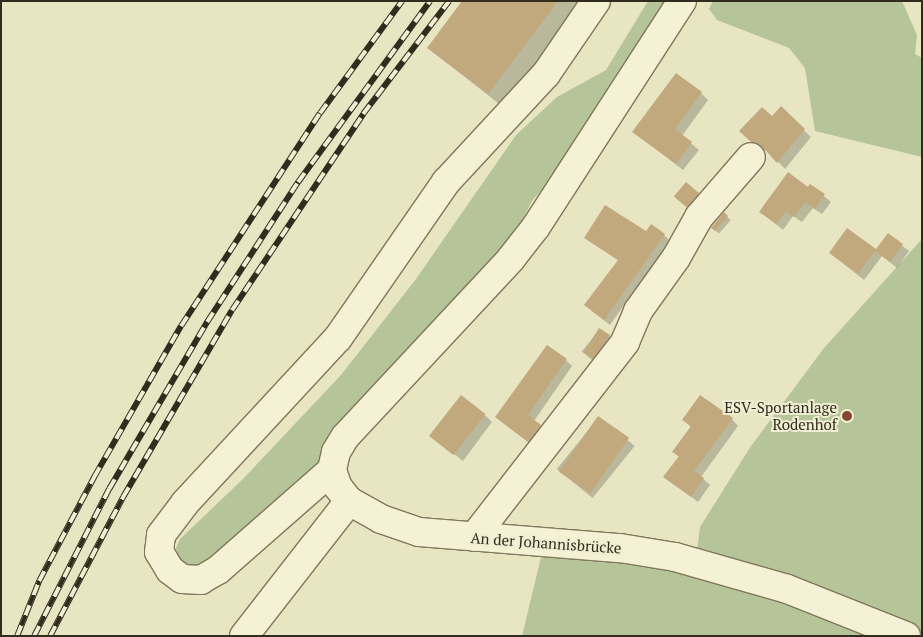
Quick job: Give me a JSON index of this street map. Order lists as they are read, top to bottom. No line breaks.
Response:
{"streets":{"street":["An der Johannisbrücke"]},"places":["ESV-Sportanlage Rodenhof"]}
